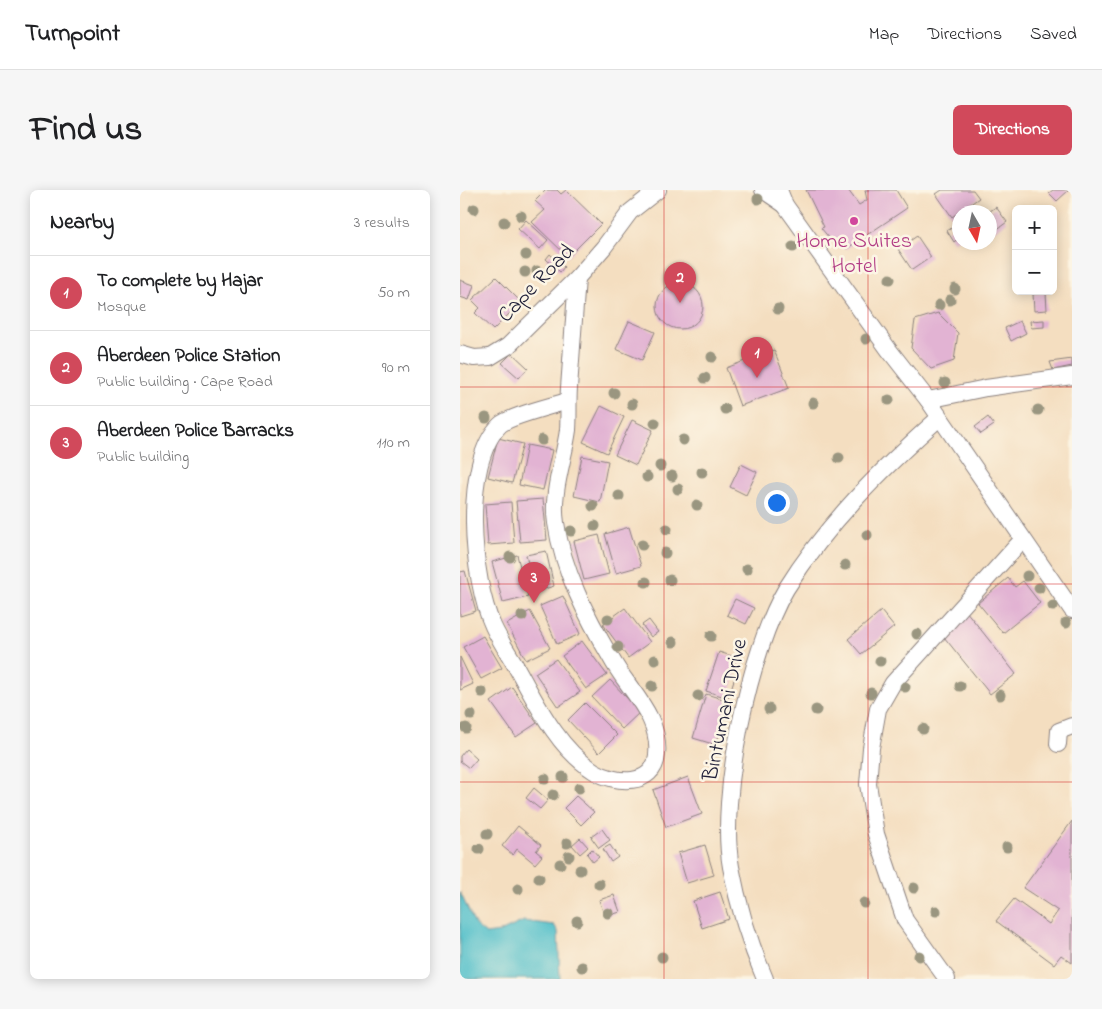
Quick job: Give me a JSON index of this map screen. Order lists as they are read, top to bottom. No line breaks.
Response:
{"streets":{"street":["Cape Road","Bintumani Drive"]},"places":["Home Suites Hotel"],"north":"bottom","page":{"header":"Turnpoint","nav":["Map","Directions","Saved"],"title":"Find us","buttons":"Directions","heading":["Nearby","3 results"],"map_buttons":["+","−"],"list":[{"mark":"1","name":"To complete by Hajar","note":"Mosque","value":"50 m"},{"mark":"2","name":"Aberdeen Police Station","note":"Public building · Cape Road","value":"90 m"},{"mark":"3","name":"Aberdeen Police Barracks","note":"Public building","value":"110 m"}],"pins":["2","1","3"]}}
